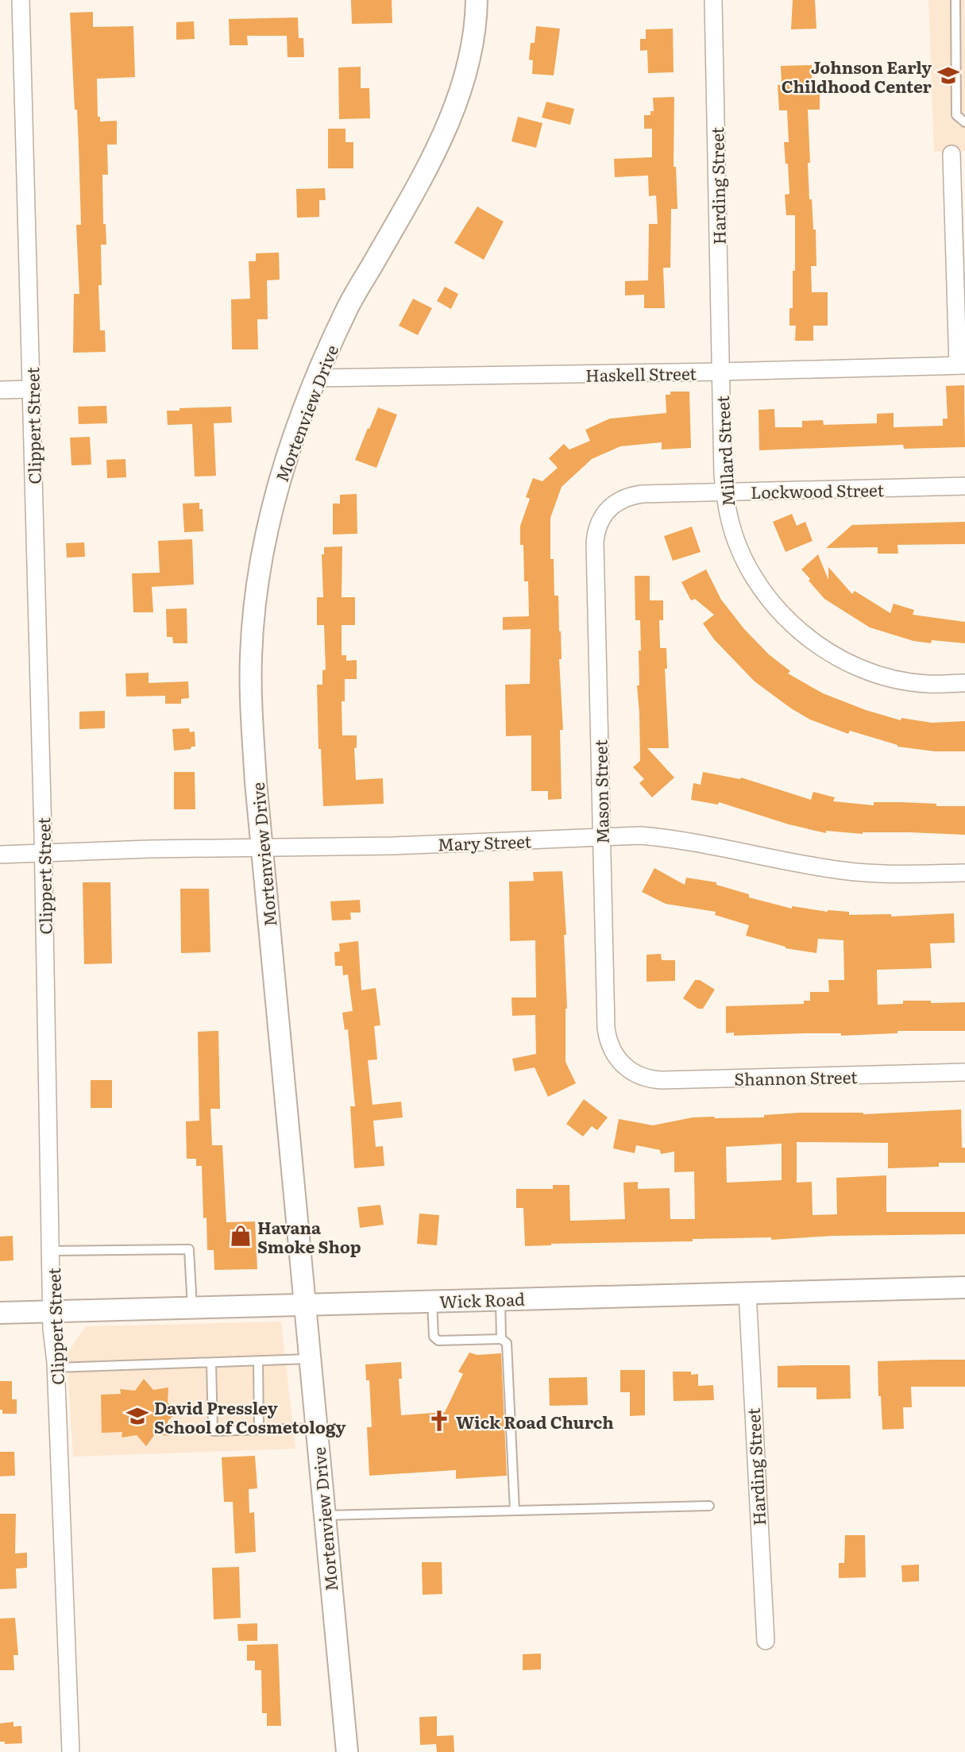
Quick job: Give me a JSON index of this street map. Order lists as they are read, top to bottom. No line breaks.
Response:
{"streets":{"street":["Harding Street","Haskell Street","Mortenview Drive","Clippert Street","Millard Street","Lockwood Street","Mason Street","Mary Street","Shannon Street","Wick Road"]},"crossings":[["Harding Street","Haskell Street"],["Harding Street","Millard Street"],["Harding Street","Wick Road"],["Haskell Street","Mortenview Drive"],["Haskell Street","Millard Street"],["Mortenview Drive","Mary Street"],["Mortenview Drive","Wick Road"],["Clippert Street","Mary Street"],["Clippert Street","Wick Road"],["Millard Street","Lockwood Street"],["Lockwood Street","Mason Street"],["Mason Street","Mary Street"],["Mason Street","Shannon Street"]],"places":{"school or university":["Johnson Early Childhood Center","David Pressley School of Cosmetology"],"shop":["Havana Smoke Shop"],"church":["Wick Road Church"]}}
